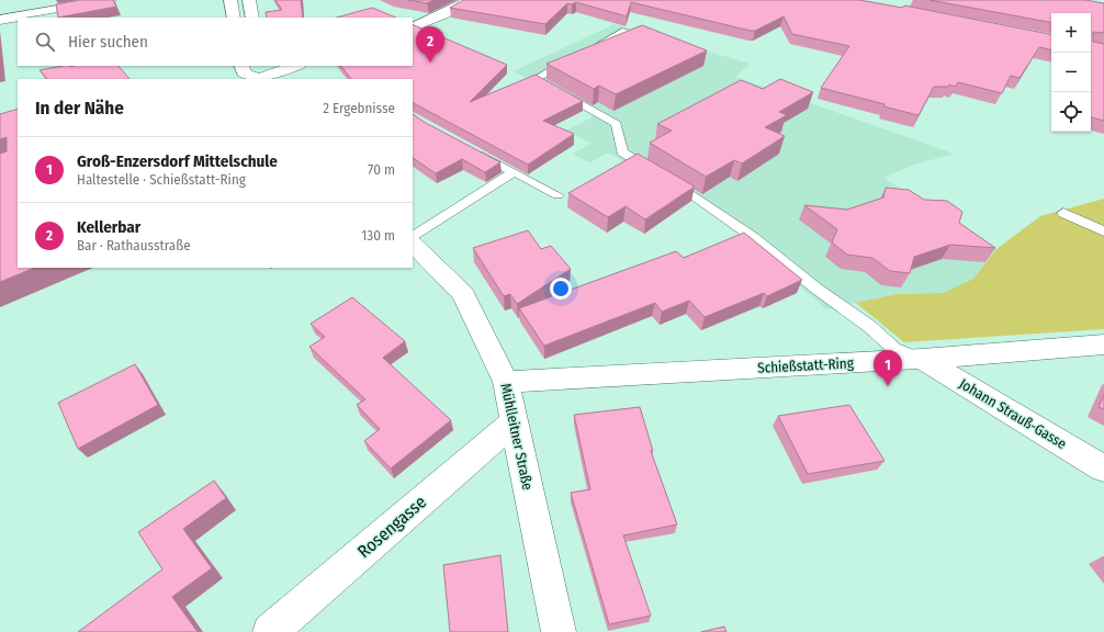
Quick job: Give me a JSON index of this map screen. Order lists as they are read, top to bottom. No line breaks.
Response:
{"streets":{"street":["Schießstatt-Ring","Johann Strauß-Gasse","Mühlleitner Straße","Rosengasse"]},"crossings":[["Schießstatt-Ring","Johann Strauß-Gasse"],["Schießstatt-Ring","Mühlleitner Straße"],["Mühlleitner Straße","Rosengasse"]],"page":{"map_buttons":["+","−"],"search":"Hier suchen","pins":["2","1"],"heading":["In der Nähe","2 Ergebnisse"],"list":[{"mark":"1","name":"Groß-Enzersdorf Mittelschule","note":"Haltestelle · Schießstatt-Ring","value":"70 m"},{"mark":"2","name":"Kellerbar","note":"Bar · Rathausstraße","value":"130 m"}]}}
